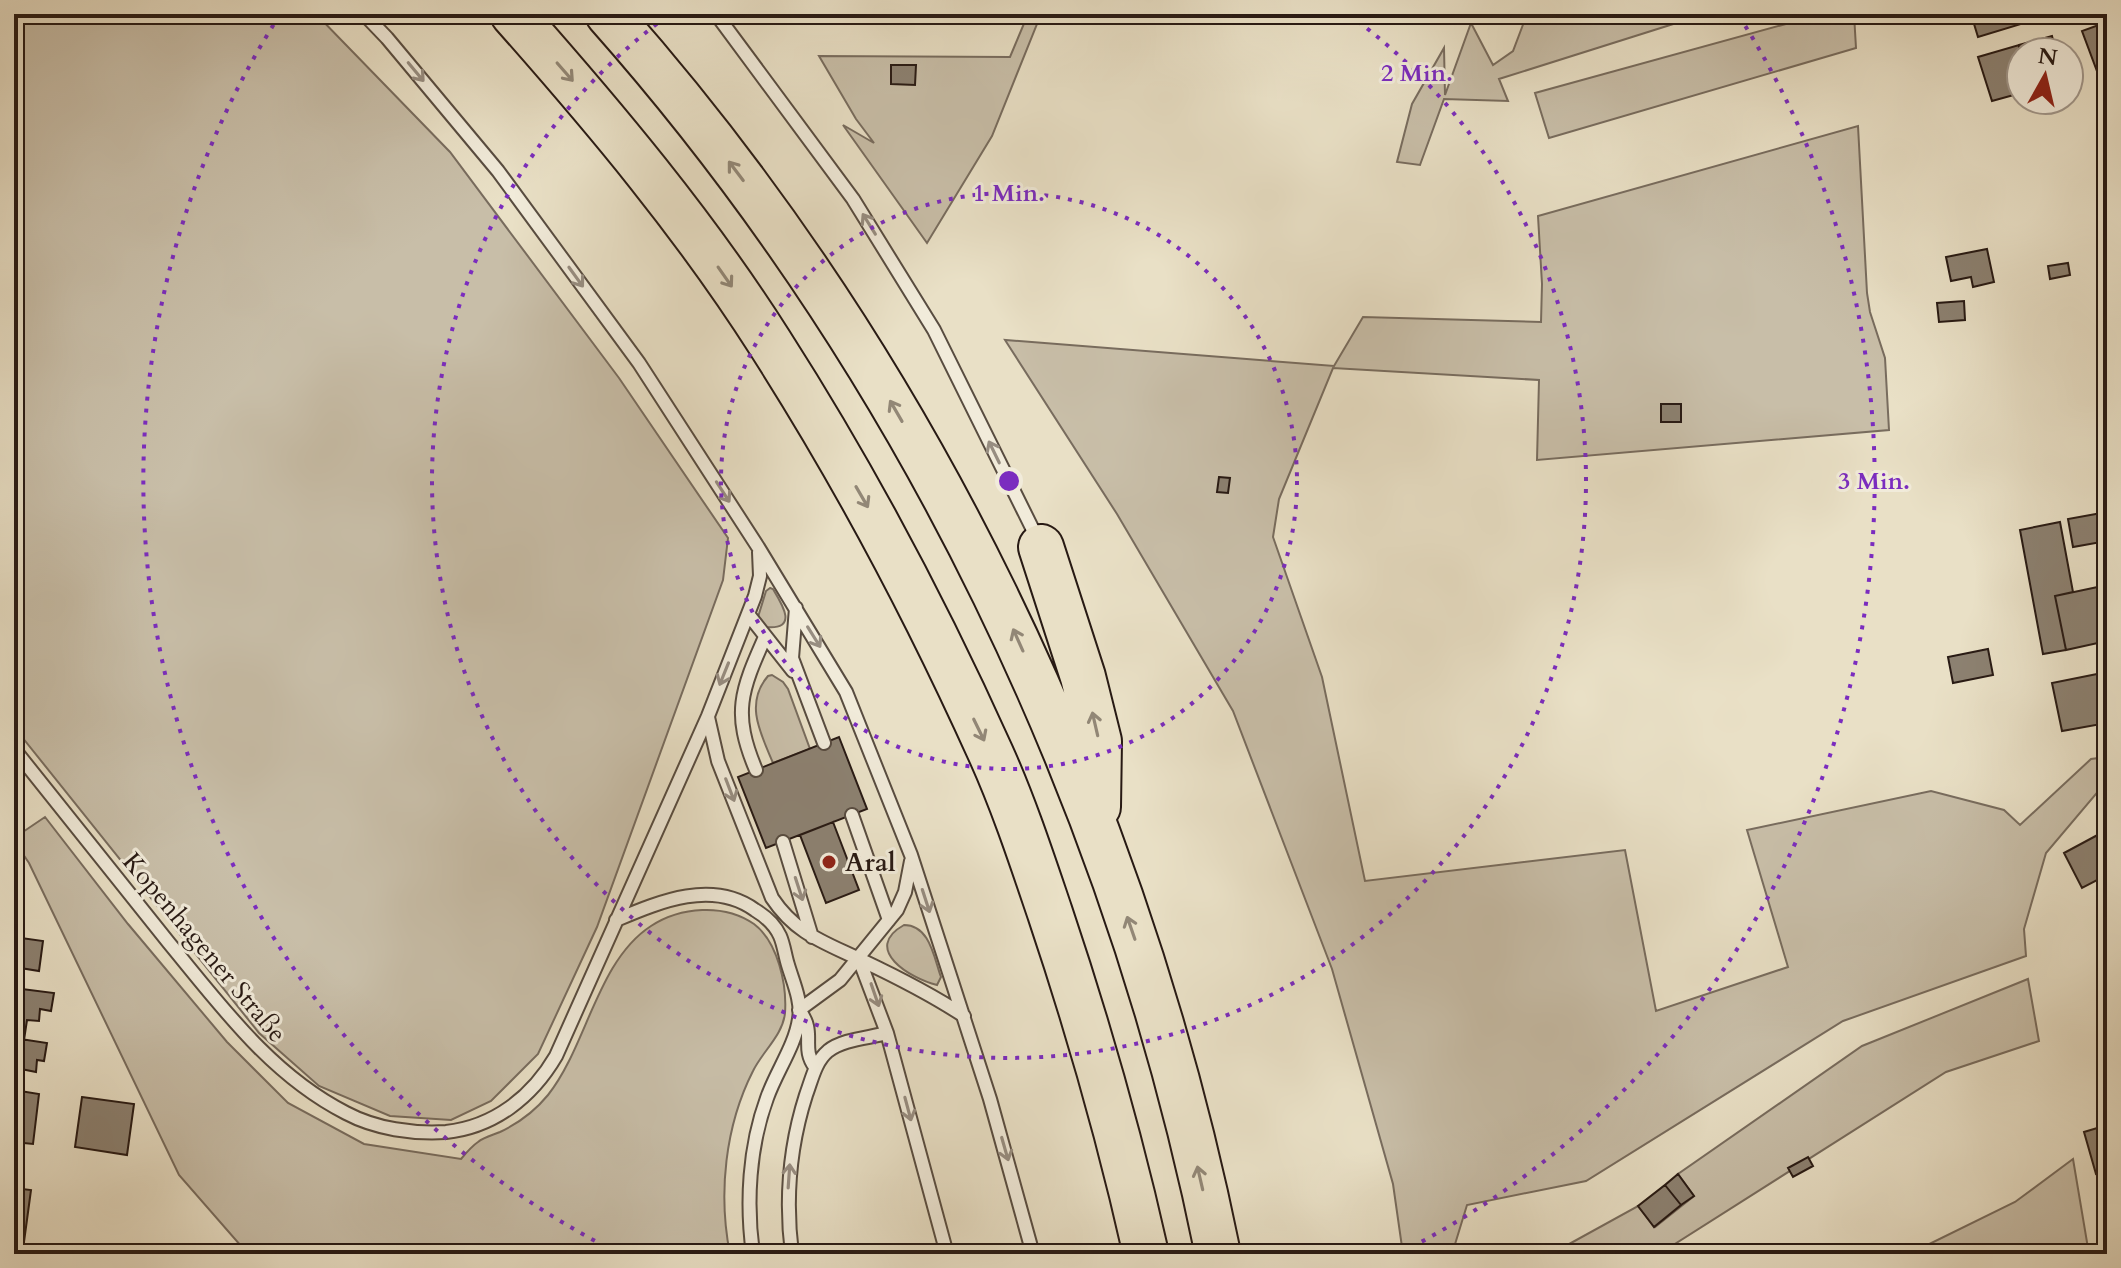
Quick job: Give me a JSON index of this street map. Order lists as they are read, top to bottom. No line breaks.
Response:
{"streets":{"lane":["Kopenhagener Straße"]},"places":["Aral"],"north":"top","rings":["2 Min.","1 Min.","3 Min."]}
